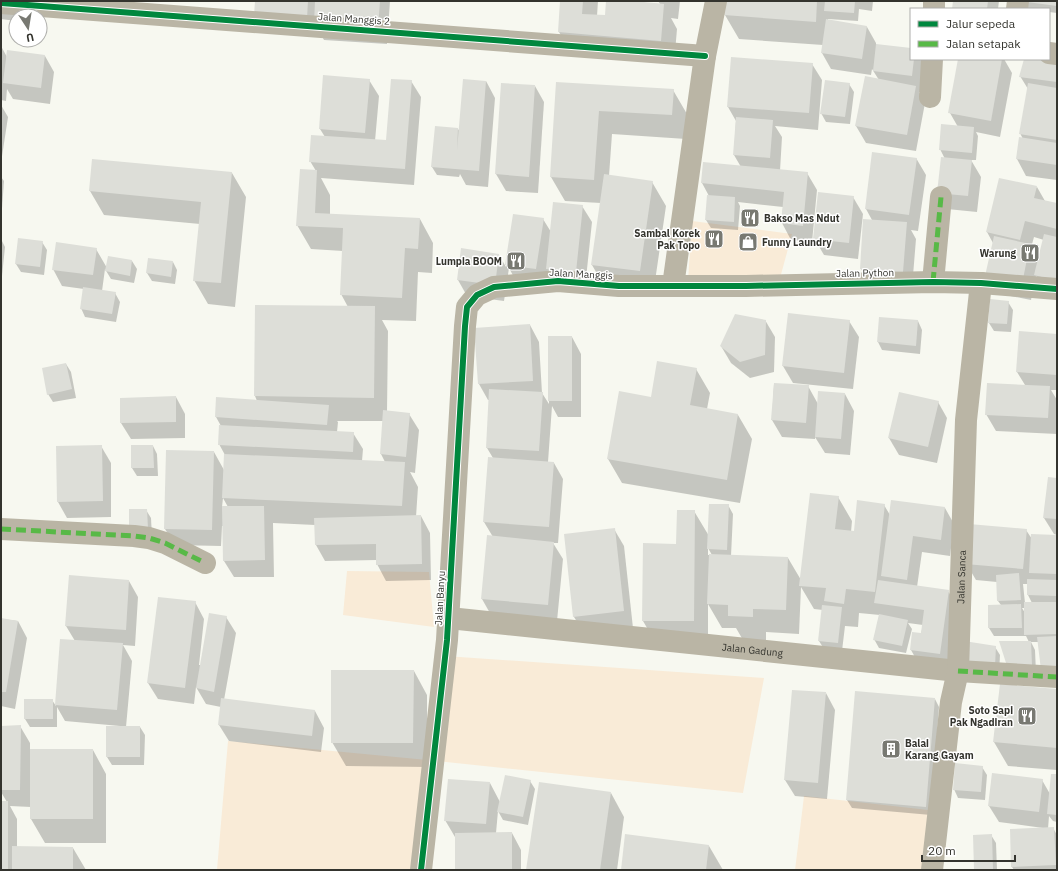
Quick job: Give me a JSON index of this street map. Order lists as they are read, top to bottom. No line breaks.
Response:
{"streets":{"street":["Jalan Manggis 2","Jalan Python","Jalan Manggis","Jalan Sanca","Jalan Banyu","Jalan Gadung"]},"crossings":[["Jalan Python","Jalan Manggis"],["Jalan Python","Jalan Sanca"],["Jalan Manggis","Jalan Banyu"],["Jalan Sanca","Jalan Gadung"],["Jalan Banyu","Jalan Gadung"]],"places":{"restaurant":["Bakso Mas Ndut","Sambal Korek Pak Topo","Warung","Lumpia BOOM","Soto Sapi Pak Ngadiran"],"shop":["Funny Laundry"],"building":["Balai Karang Gayam"]},"legend":["Jalur sepeda","Jalan setapak"],"scale_bar":"20 m","north":"bottom"}
